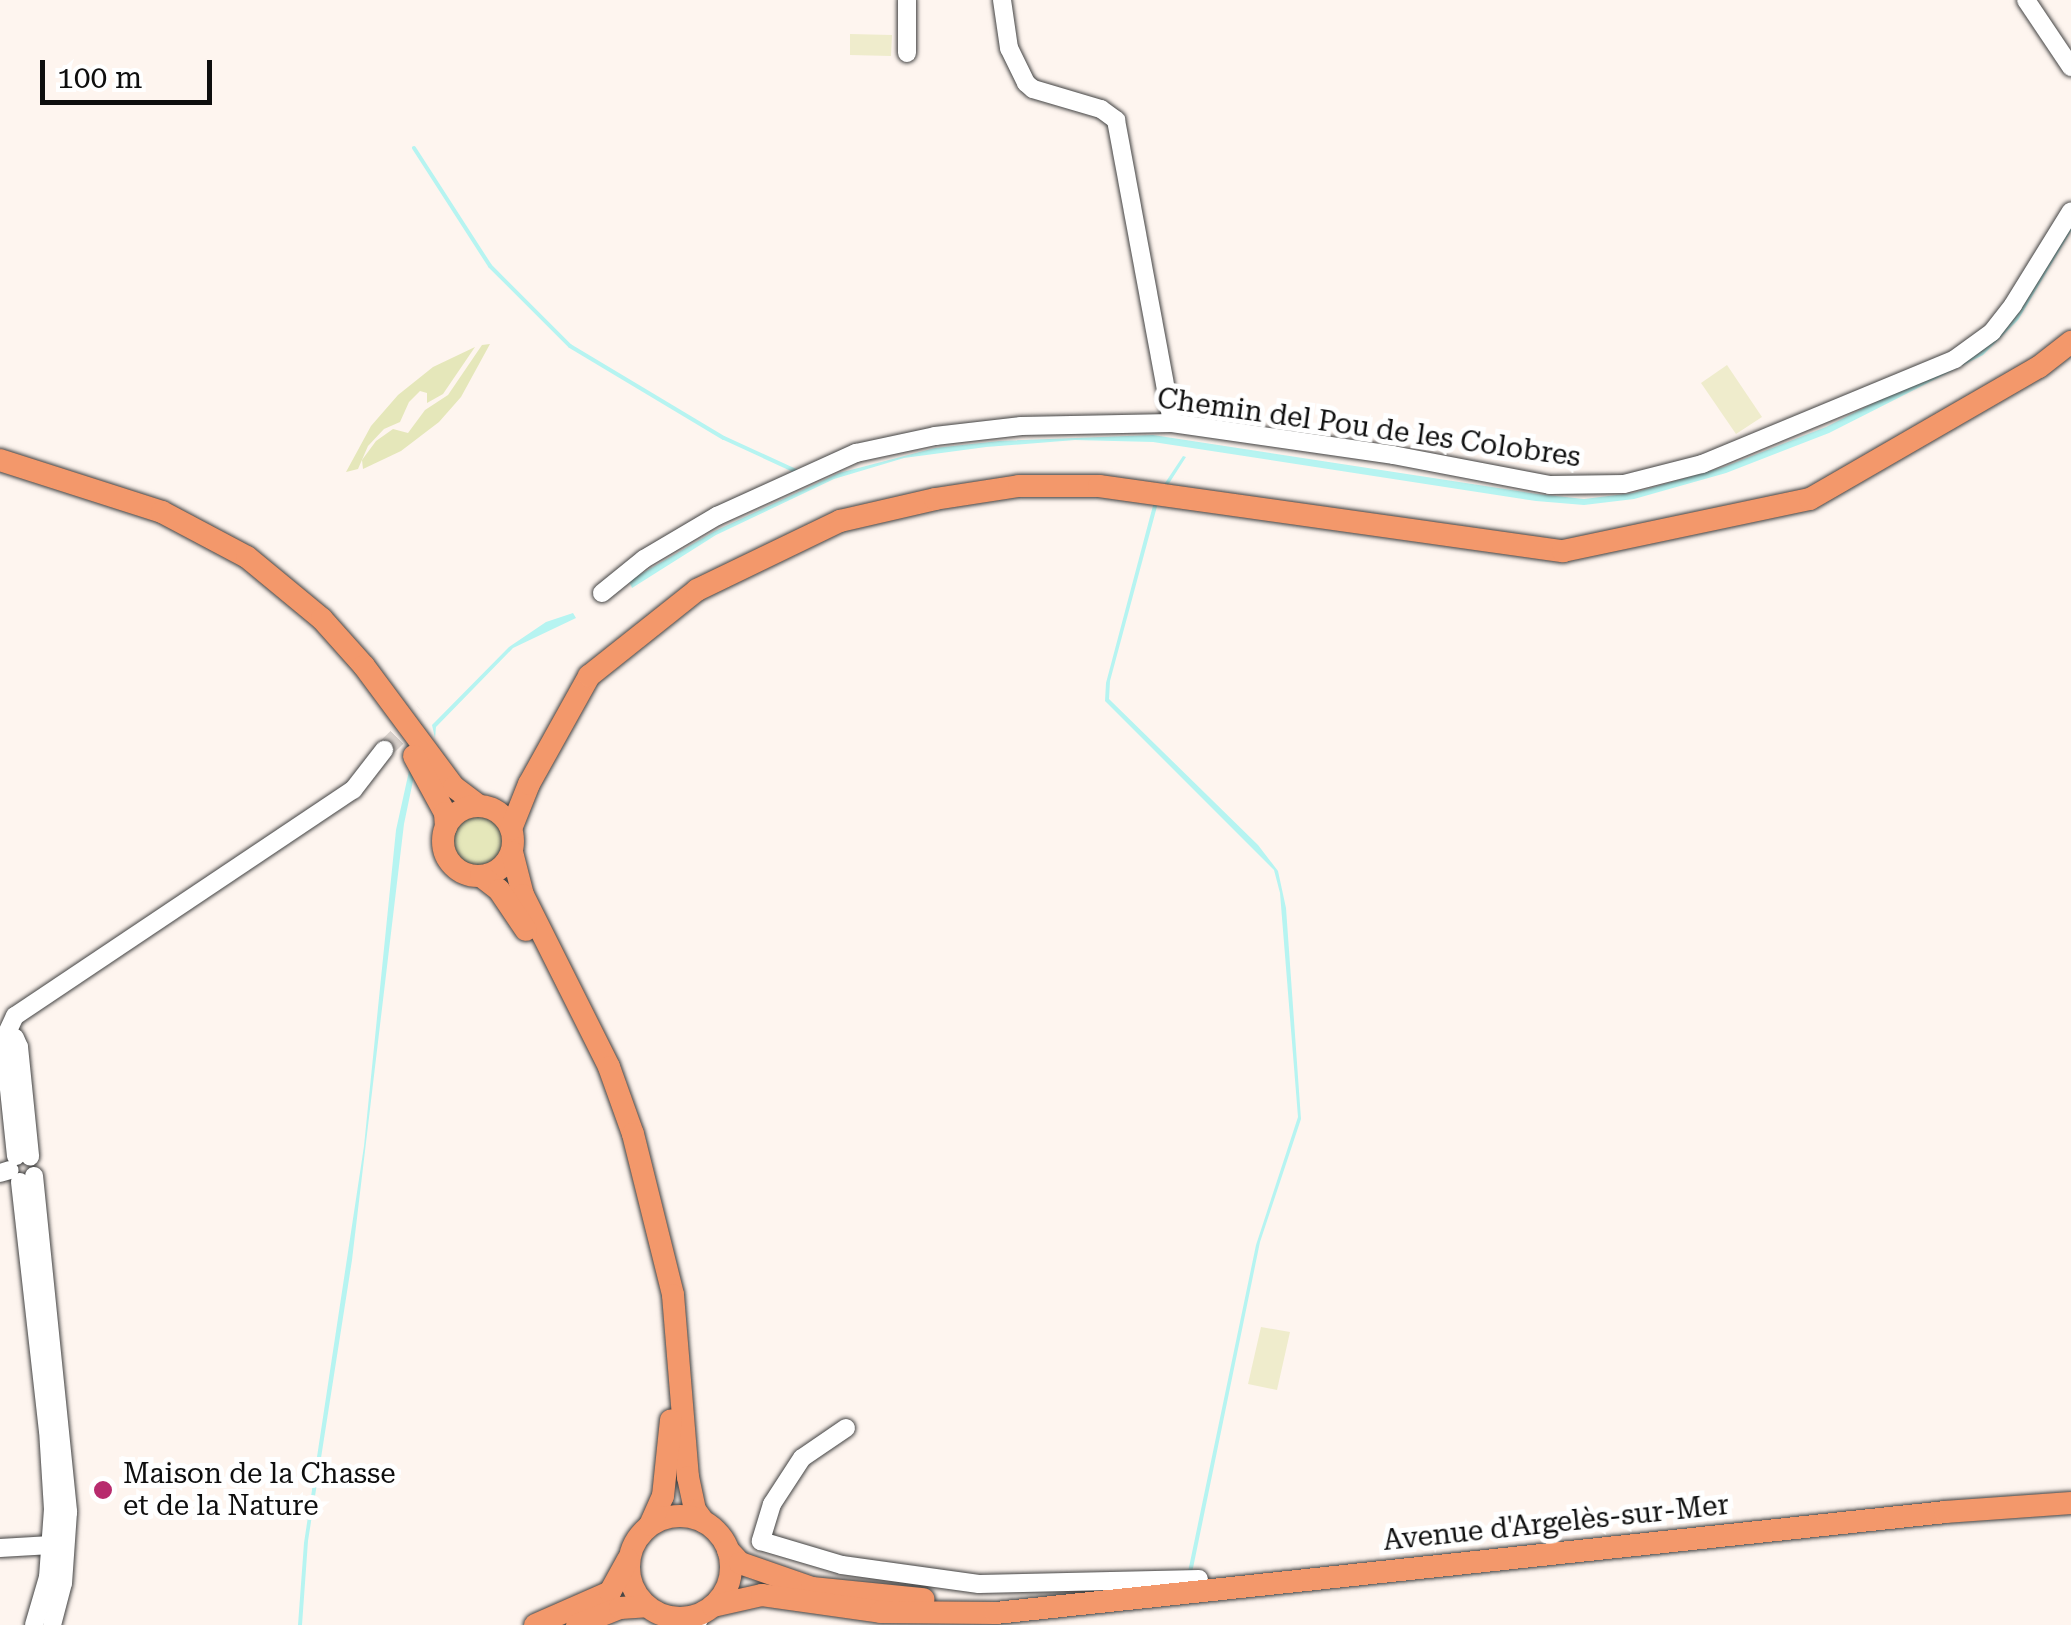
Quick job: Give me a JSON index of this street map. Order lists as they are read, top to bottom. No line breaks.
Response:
{"streets":{"main road":["Avenue d'Argelès-sur-Mer"],"street":["Chemin del Pou de les Colobres"]},"places":["Maison de la Chasse et de la Nature"],"scale_bar":"100 m"}
